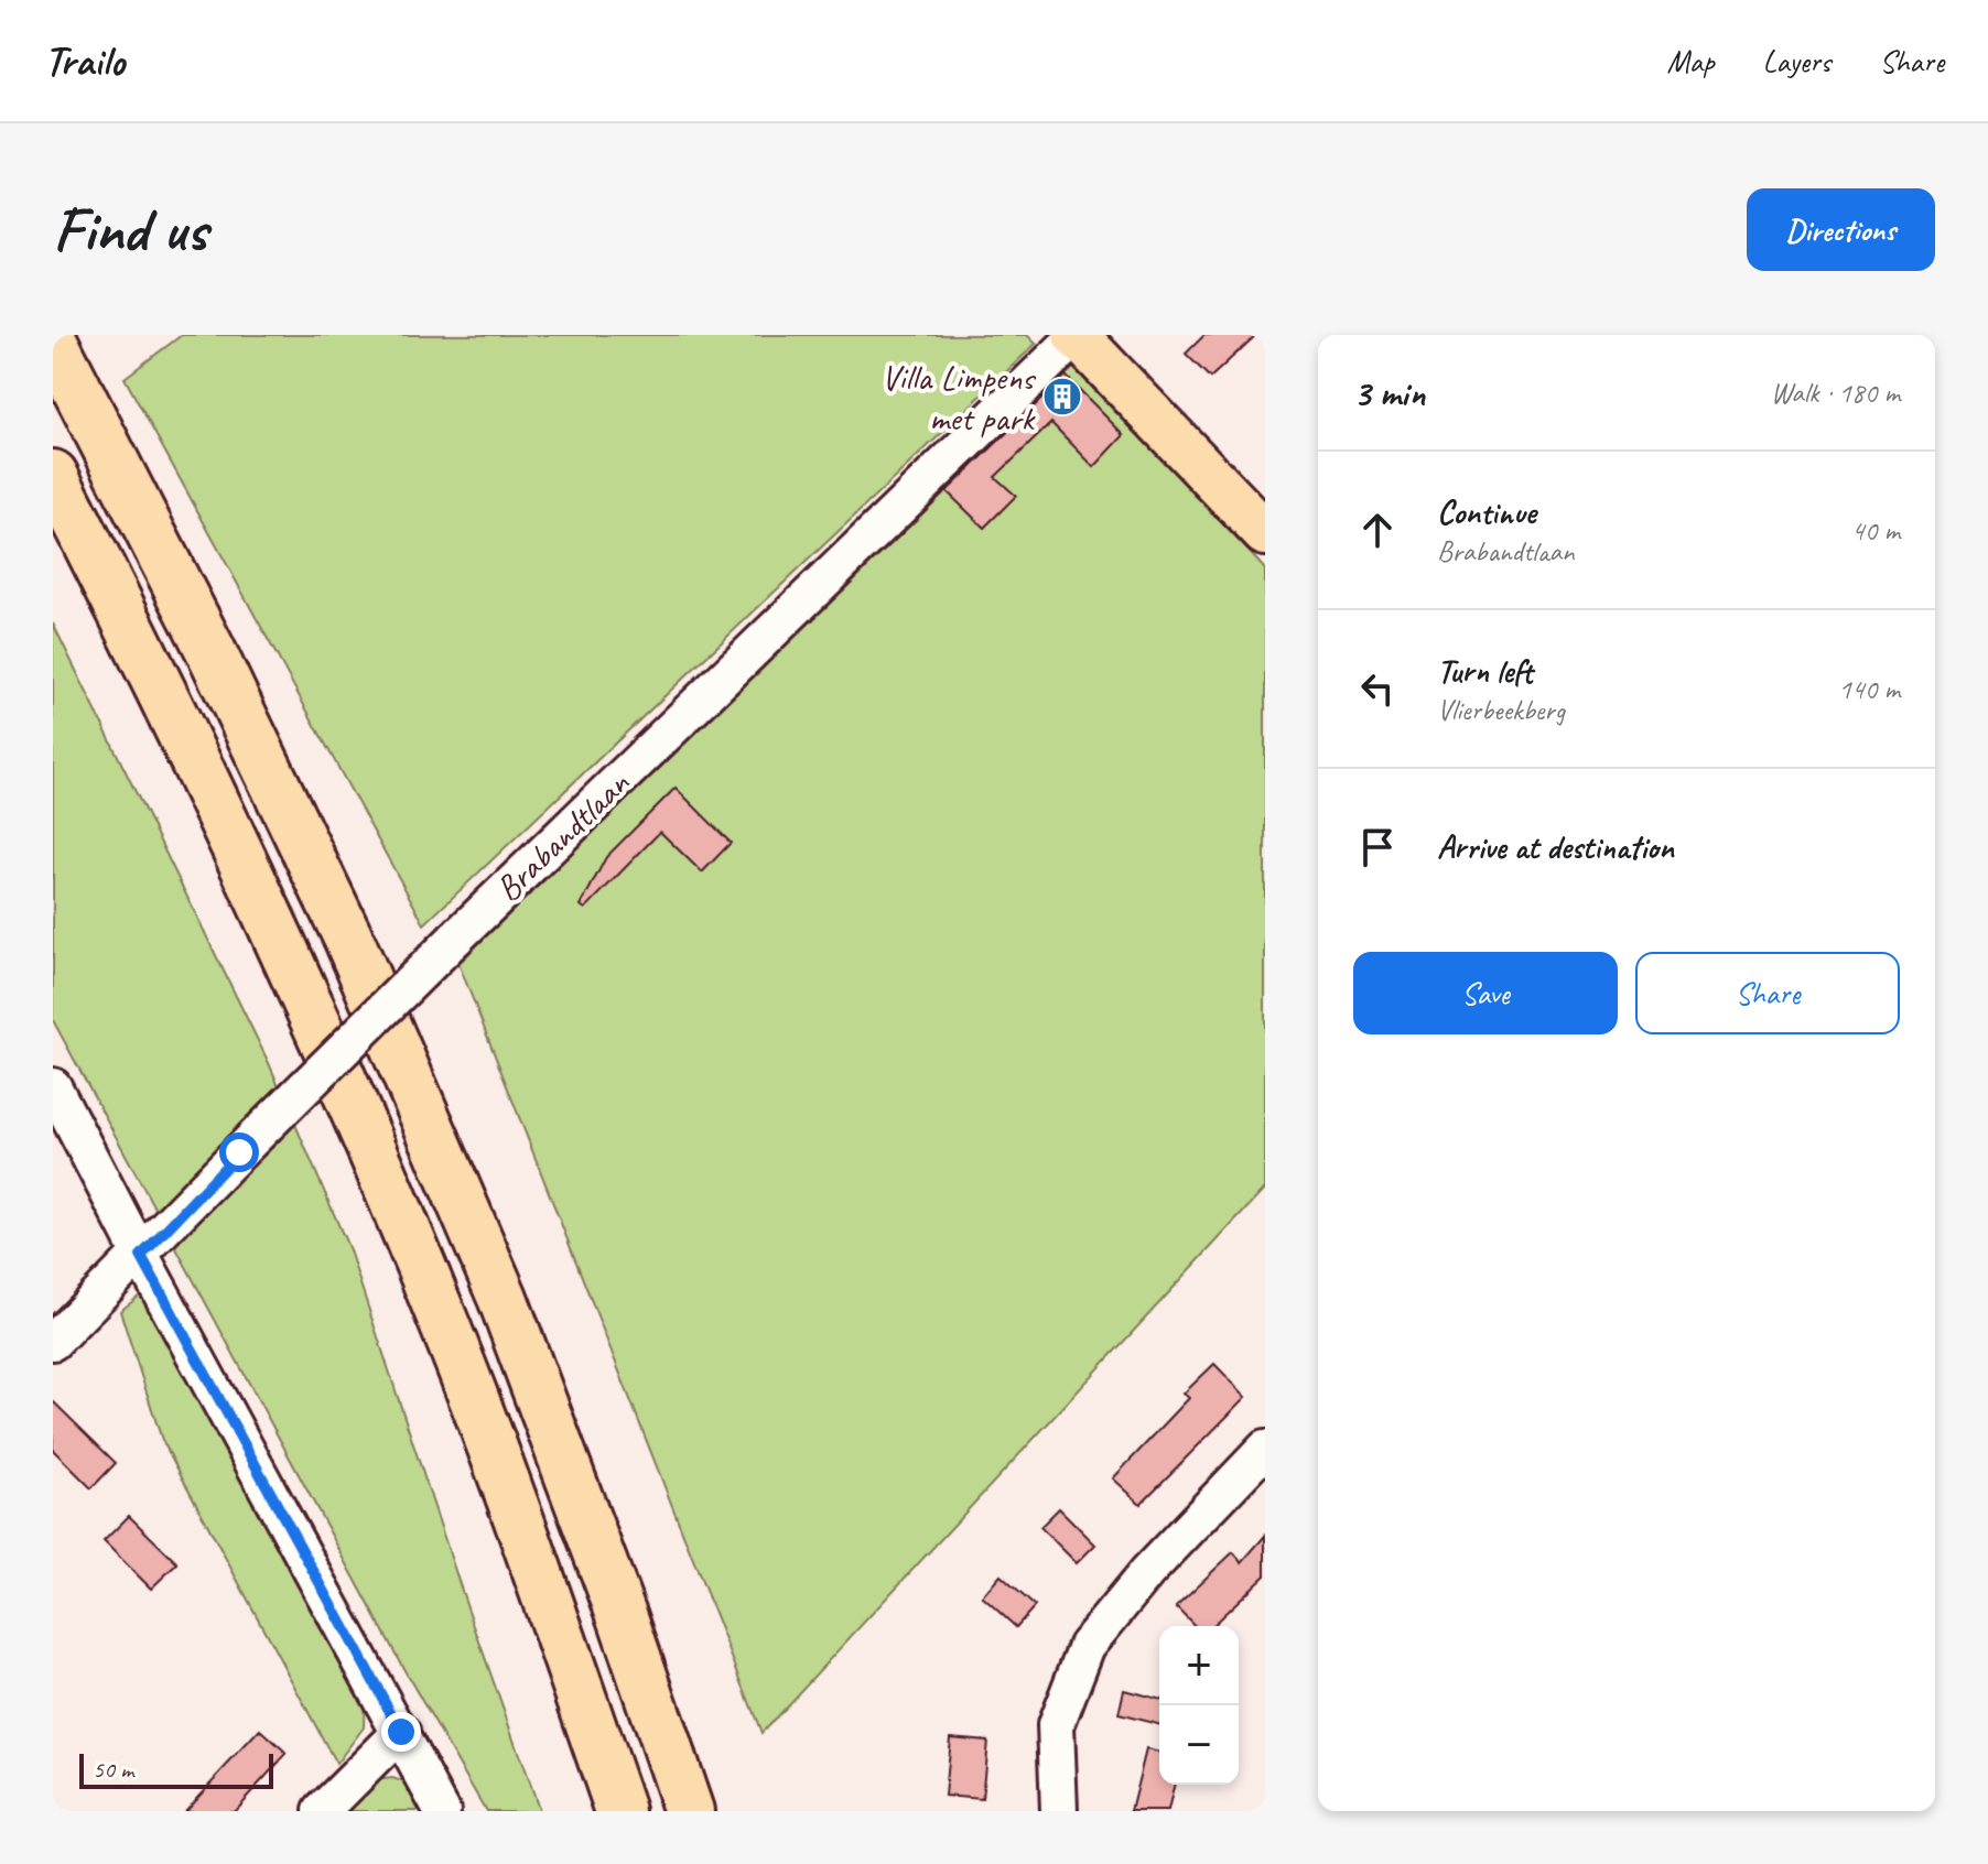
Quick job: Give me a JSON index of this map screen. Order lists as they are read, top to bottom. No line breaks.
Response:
{"streets":{"street":["Brabandtlaan"]},"places":{"building":["Villa Limpens met park"]},"scale_bar":"50 m","page":{"header":"Trailo","nav":["Map","Layers","Share"],"buttons":["Directions",["Save","Share"]],"title":"Find us","heading":["3 min","Walk · 180 m"],"list":[["Continue","Brabandtlaan","40 m"],["Turn left","Vlierbeekberg","140 m"],"Arrive at destination"],"map_buttons":["+","−"],"scale":"50 m"}}
